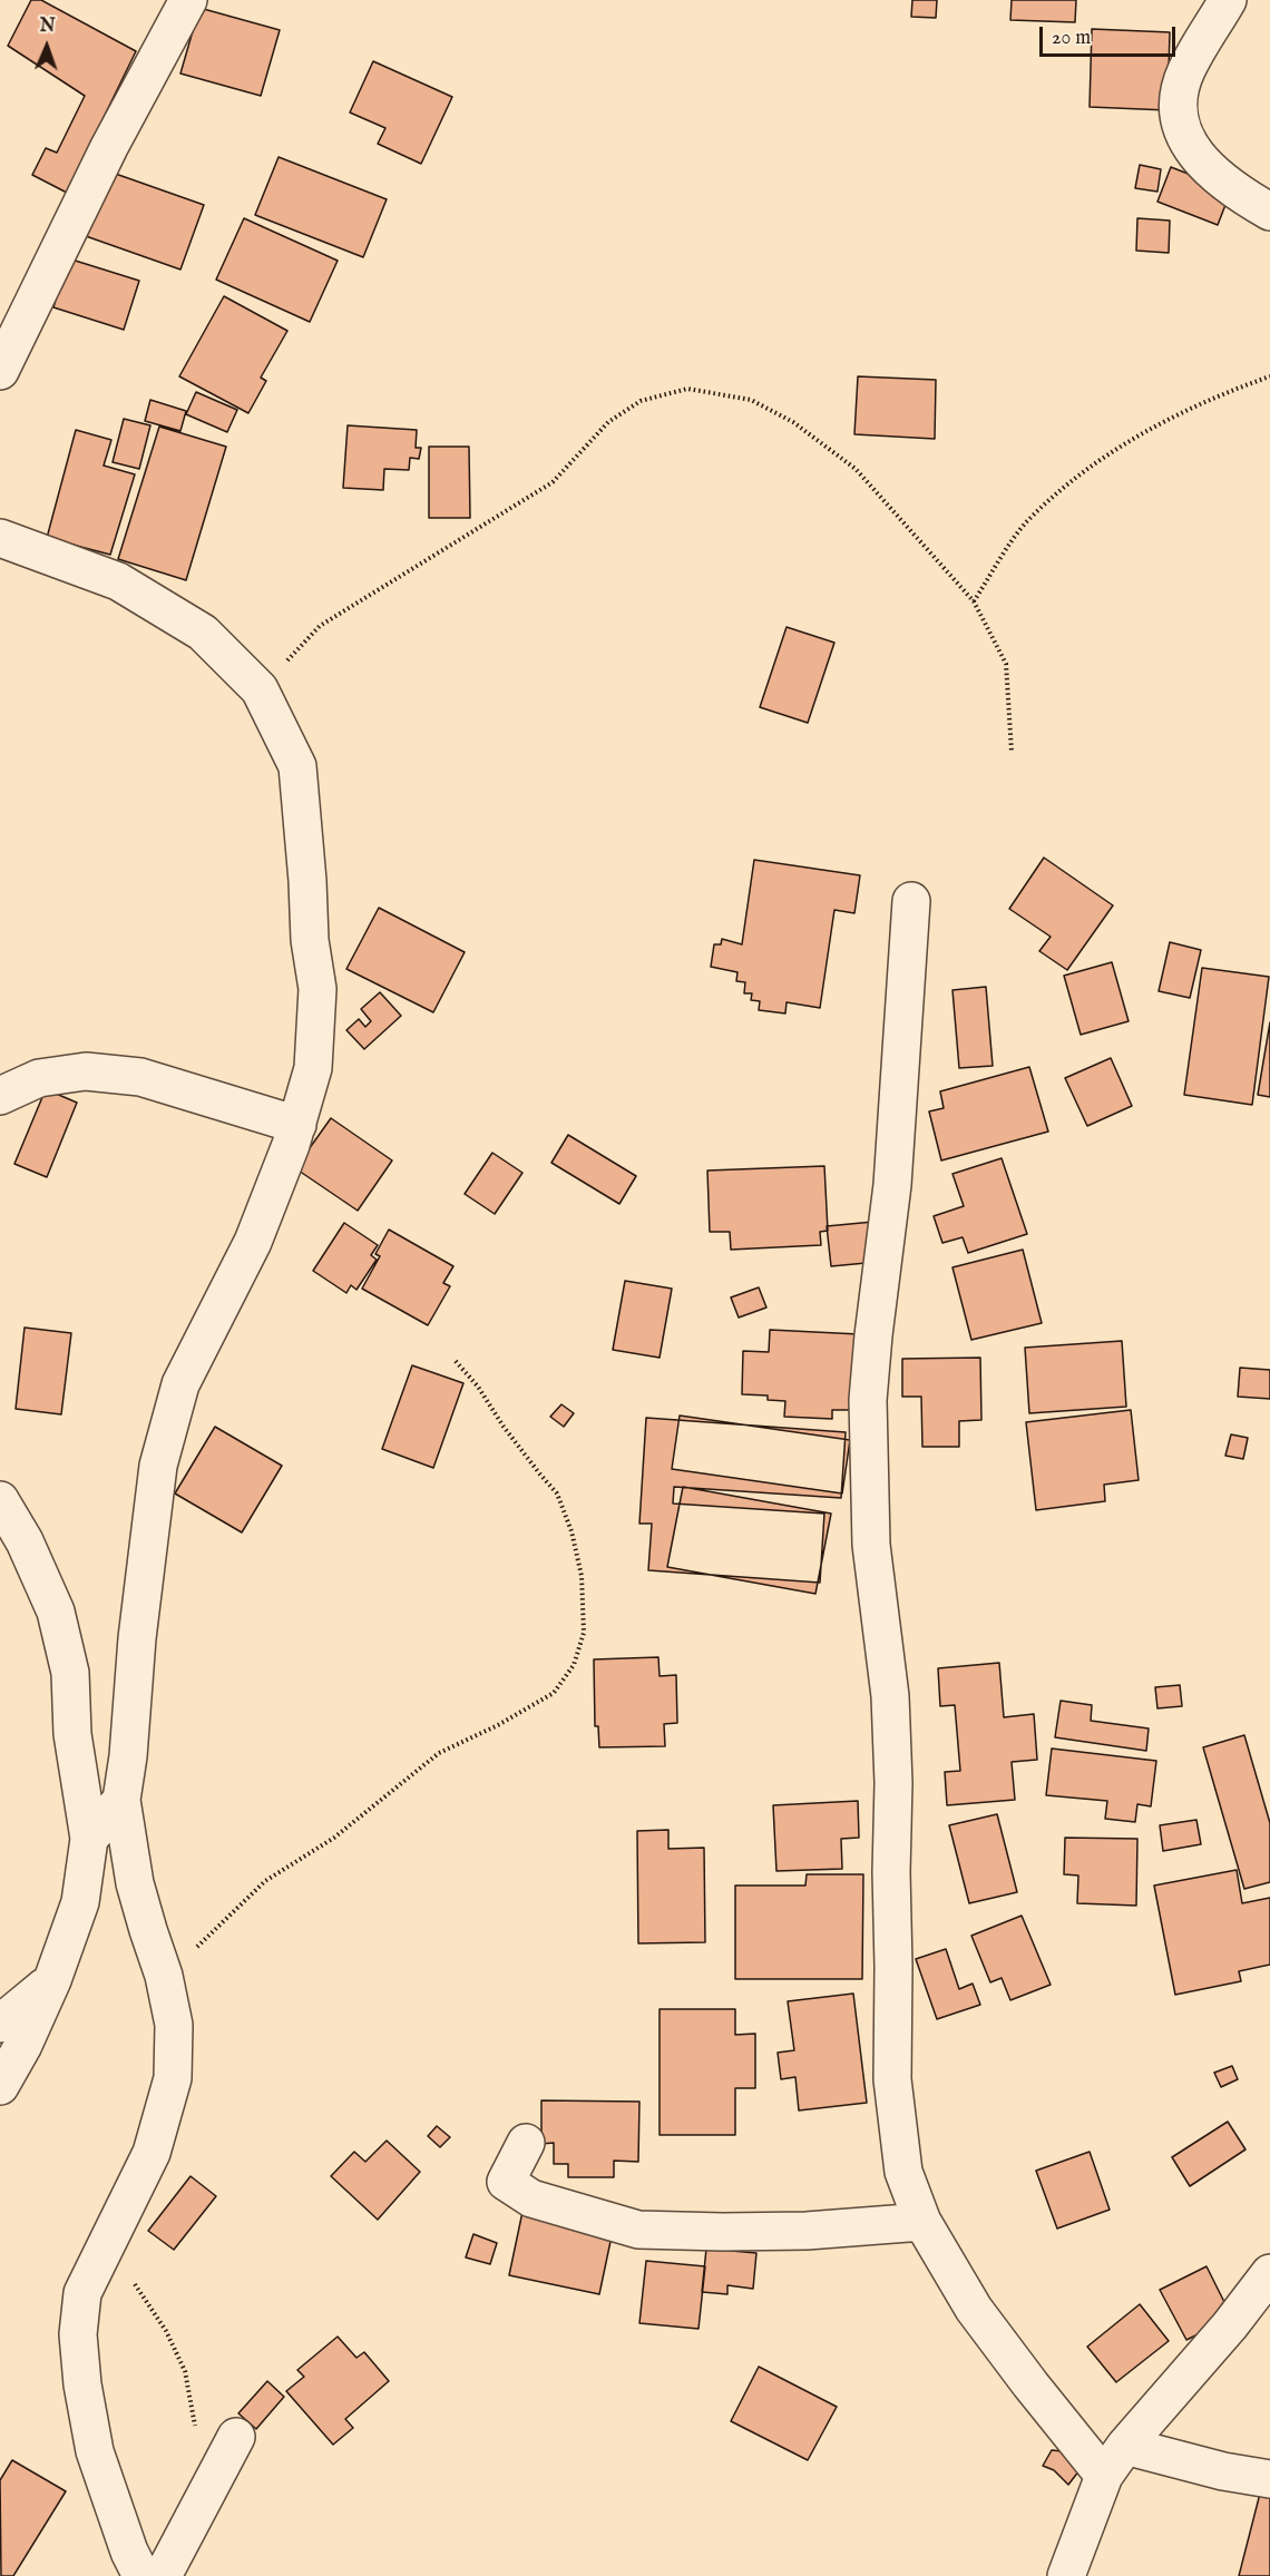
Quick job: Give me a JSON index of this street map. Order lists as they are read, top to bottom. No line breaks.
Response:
{"scale_bar":"20 m","north":"top"}
